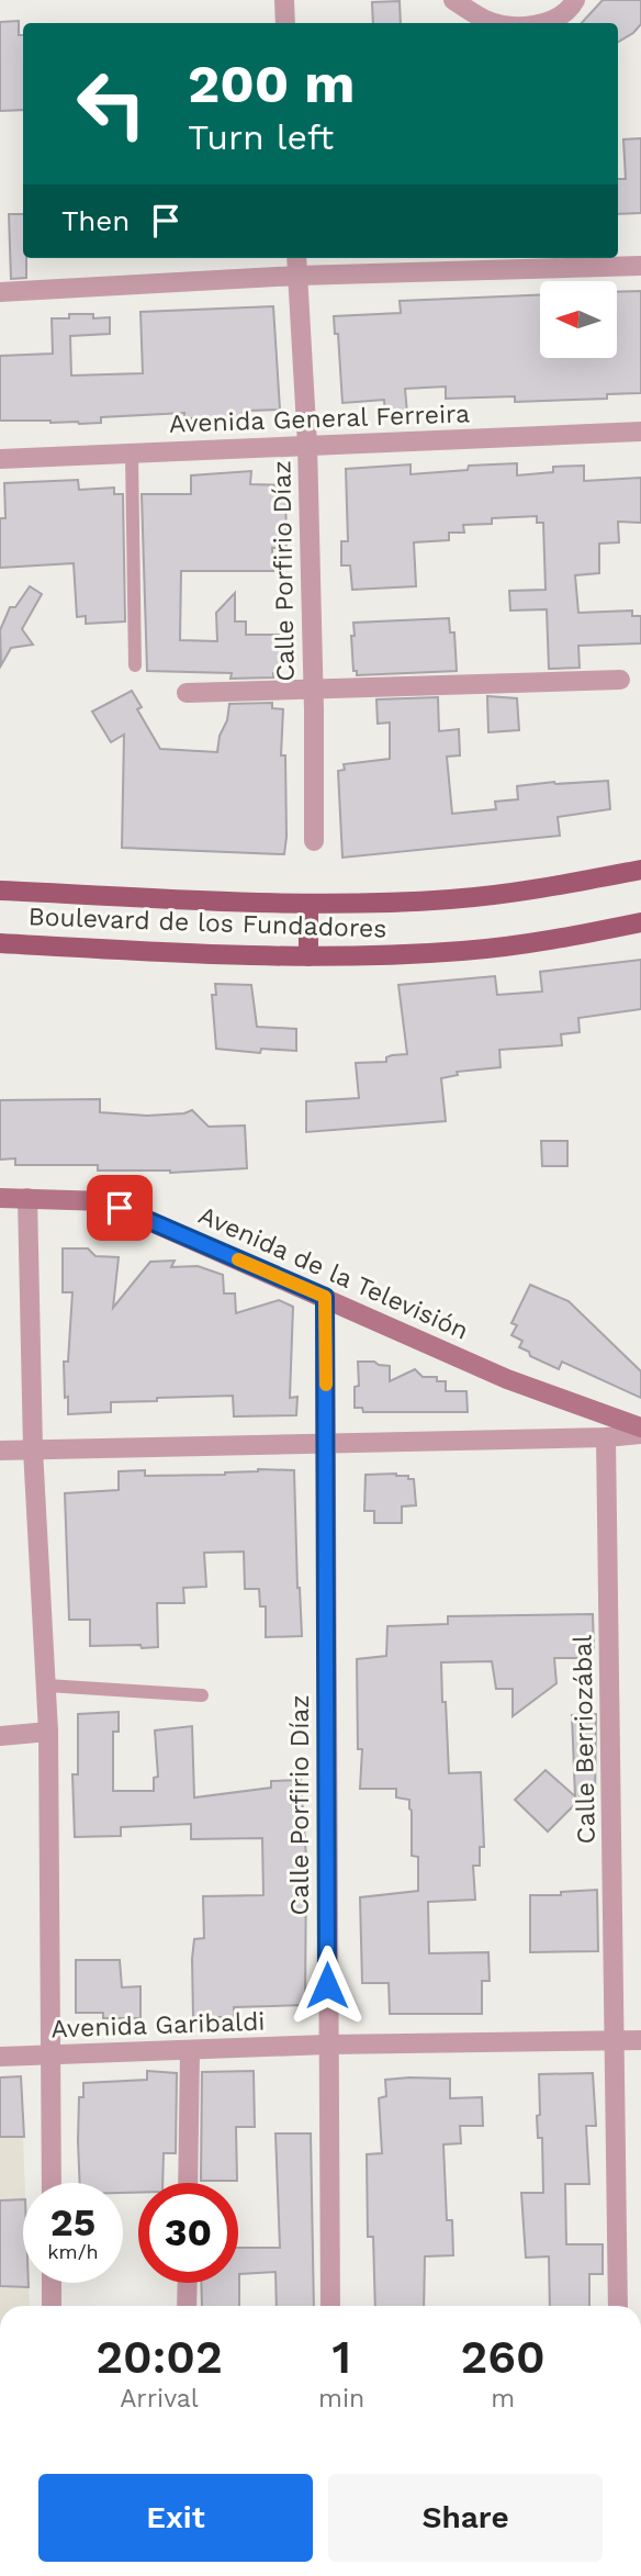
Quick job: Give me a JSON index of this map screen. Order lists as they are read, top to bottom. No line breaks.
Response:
{"streets":{"main road":["Boulevard de los Fundadores","Avenida de la Televisión"],"street":["Avenida General Ferreira","Calle Porfirio Díaz","Calle Berriozábal","Avenida Garibaldi"]},"crossings":[["Avenida General Ferreira","Calle Porfirio Díaz"],["Calle Porfirio Díaz","Avenida de la Televisión"],["Calle Porfirio Díaz","Avenida Garibaldi"],["Calle Berriozábal","Avenida Garibaldi"]],"north":"left","page":{"turn":["200 m","Turn left"],"then":"Then","speed":"25 km/h","limit":"30","eta":["20:02","Arrival","1","min","260","m"],"buttons":["Exit","Share"]}}
